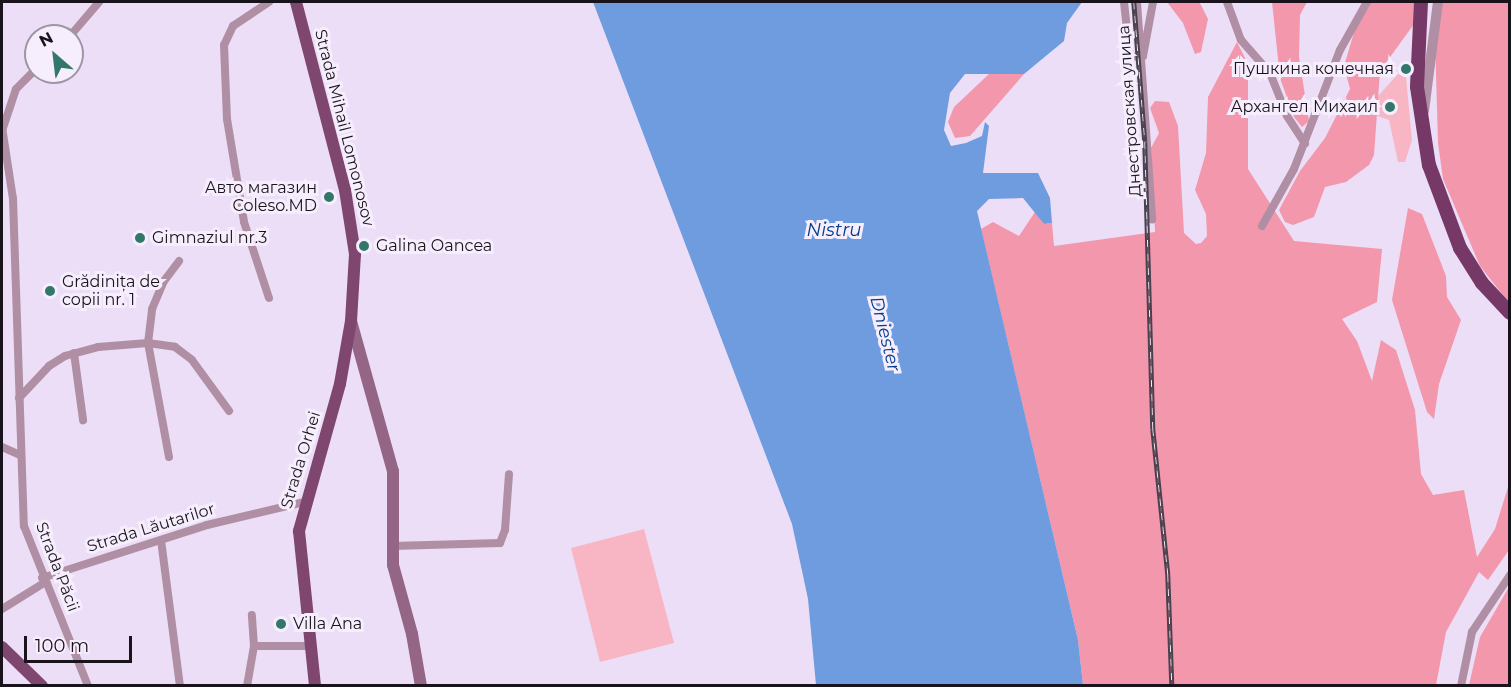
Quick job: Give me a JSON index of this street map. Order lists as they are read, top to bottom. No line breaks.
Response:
{"streets":{"main road":["Strada Mihail Lomonosov","Strada Orhei"],"street":["Днестровская улица","Strada Lăutarilor","Strada Păcii"]},"crossings":[["Strada Mihail Lomonosov","Strada Orhei"],["Strada Orhei","Strada Lăutarilor"],["Strada Lăutarilor","Strada Păcii"]],"water":["Nistru","Dniester"],"places":["Пушкина конечная","Архангел Михаил","Aвто магазин Coleso.MD","Gimnaziul nr.3","Galina Oancea","Grădinița de copii nr. 1","Villa Ana"],"scale_bar":"100 m","north":"top left"}
